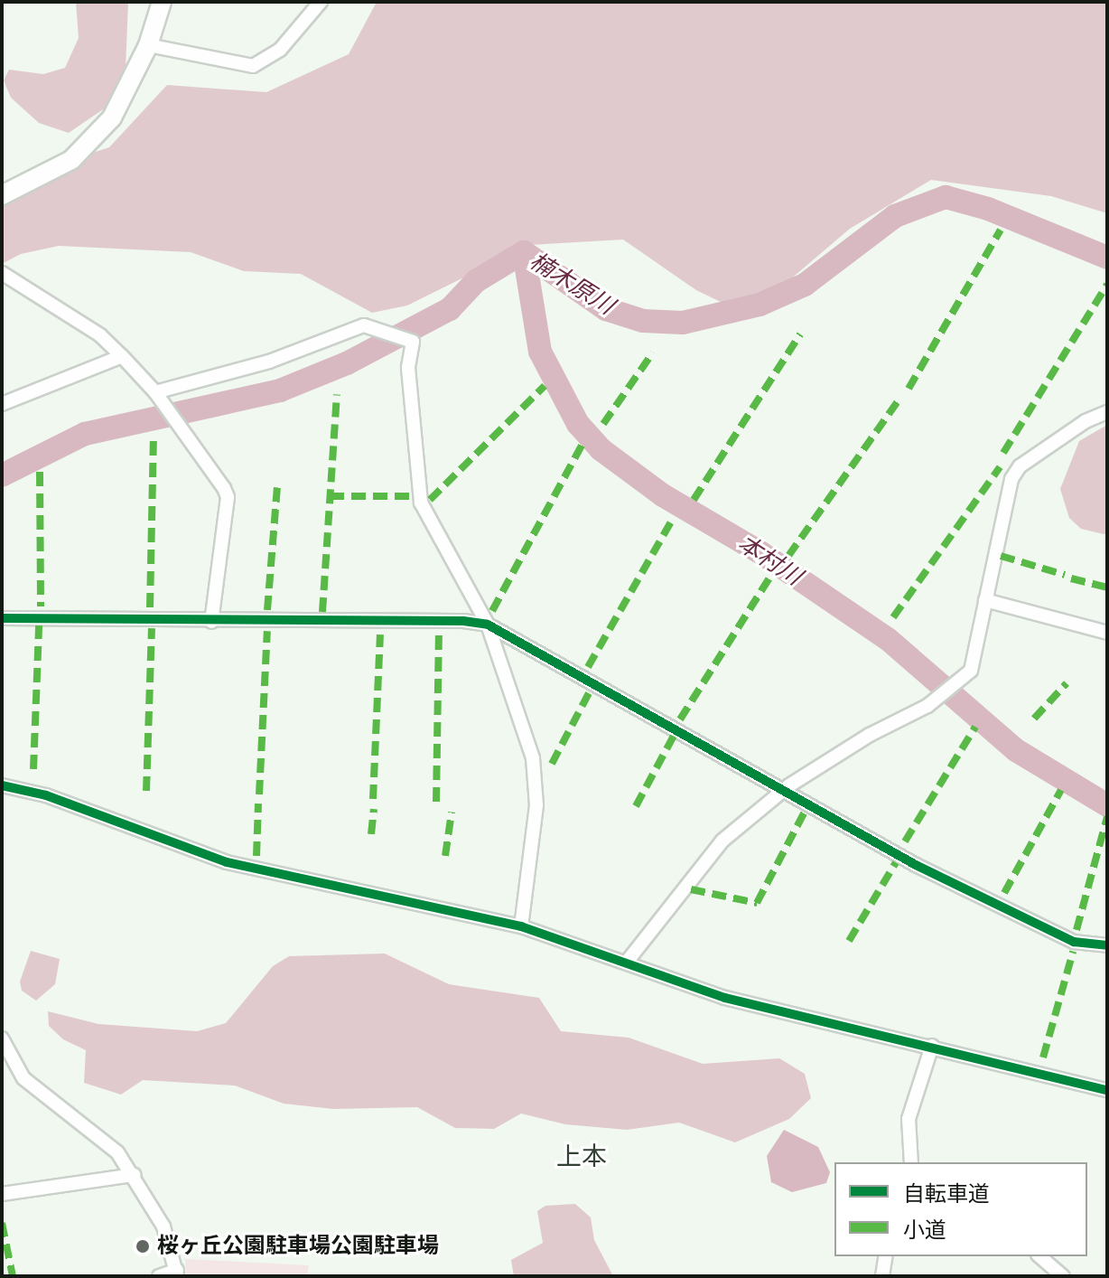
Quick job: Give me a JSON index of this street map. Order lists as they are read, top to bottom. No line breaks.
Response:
{"districts":["上本"],"water":["楠木原川","本村川"],"places":["桜ヶ丘公園駐車場公園駐車場"],"legend":["自転車道","小道"]}
